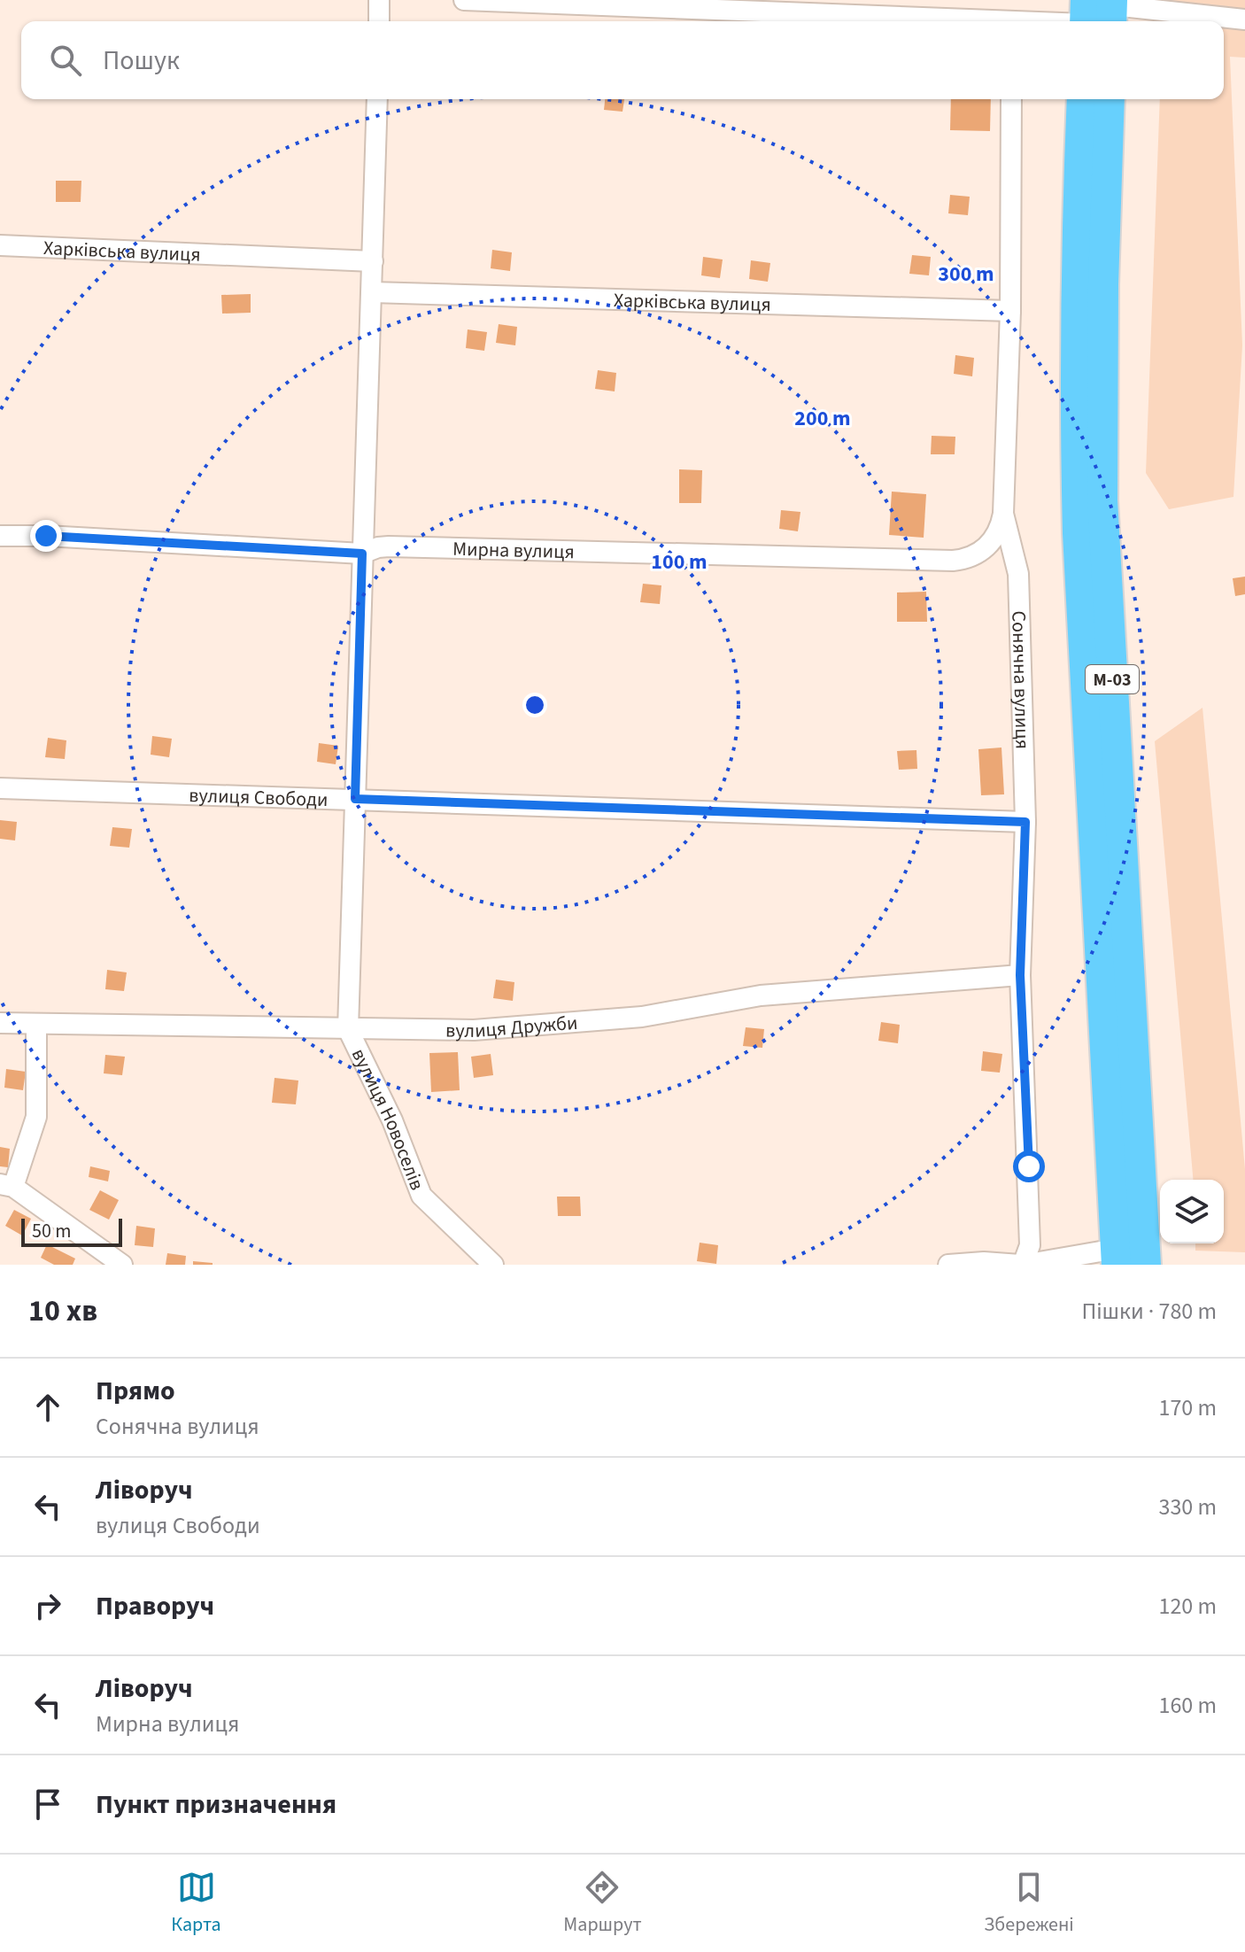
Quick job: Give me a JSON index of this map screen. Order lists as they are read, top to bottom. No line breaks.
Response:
{"streets":{"highway":["М-03"],"street":["Харківська вулиця","Мирна вулиця","Сонячна вулиця","вулиця Свободи","вулиця Дружби","вулиця Новоселів"]},"crossings":[["Харківська вулиця","Сонячна вулиця"],["Мирна вулиця","Сонячна вулиця"],["Сонячна вулиця","вулиця Свободи"],["Сонячна вулиця","вулиця Дружби"],["вулиця Дружби","вулиця Новоселів"]],"scale_bar":"50 m","page":{"search":"Пошук","scale":"50 m","heading":["10 хв","Пішки · 780 m"],"list":[["Прямо","Сонячна вулиця","170 m"],["Ліворуч","вулиця Свободи","330 m"],["Праворуч","120 m"],["Ліворуч","Мирна вулиця","160 m"],"Пункт призначення"],"nav":["Карта","Маршрут","Збережені"]},"rings":["300 m","200 m","100 m"]}
